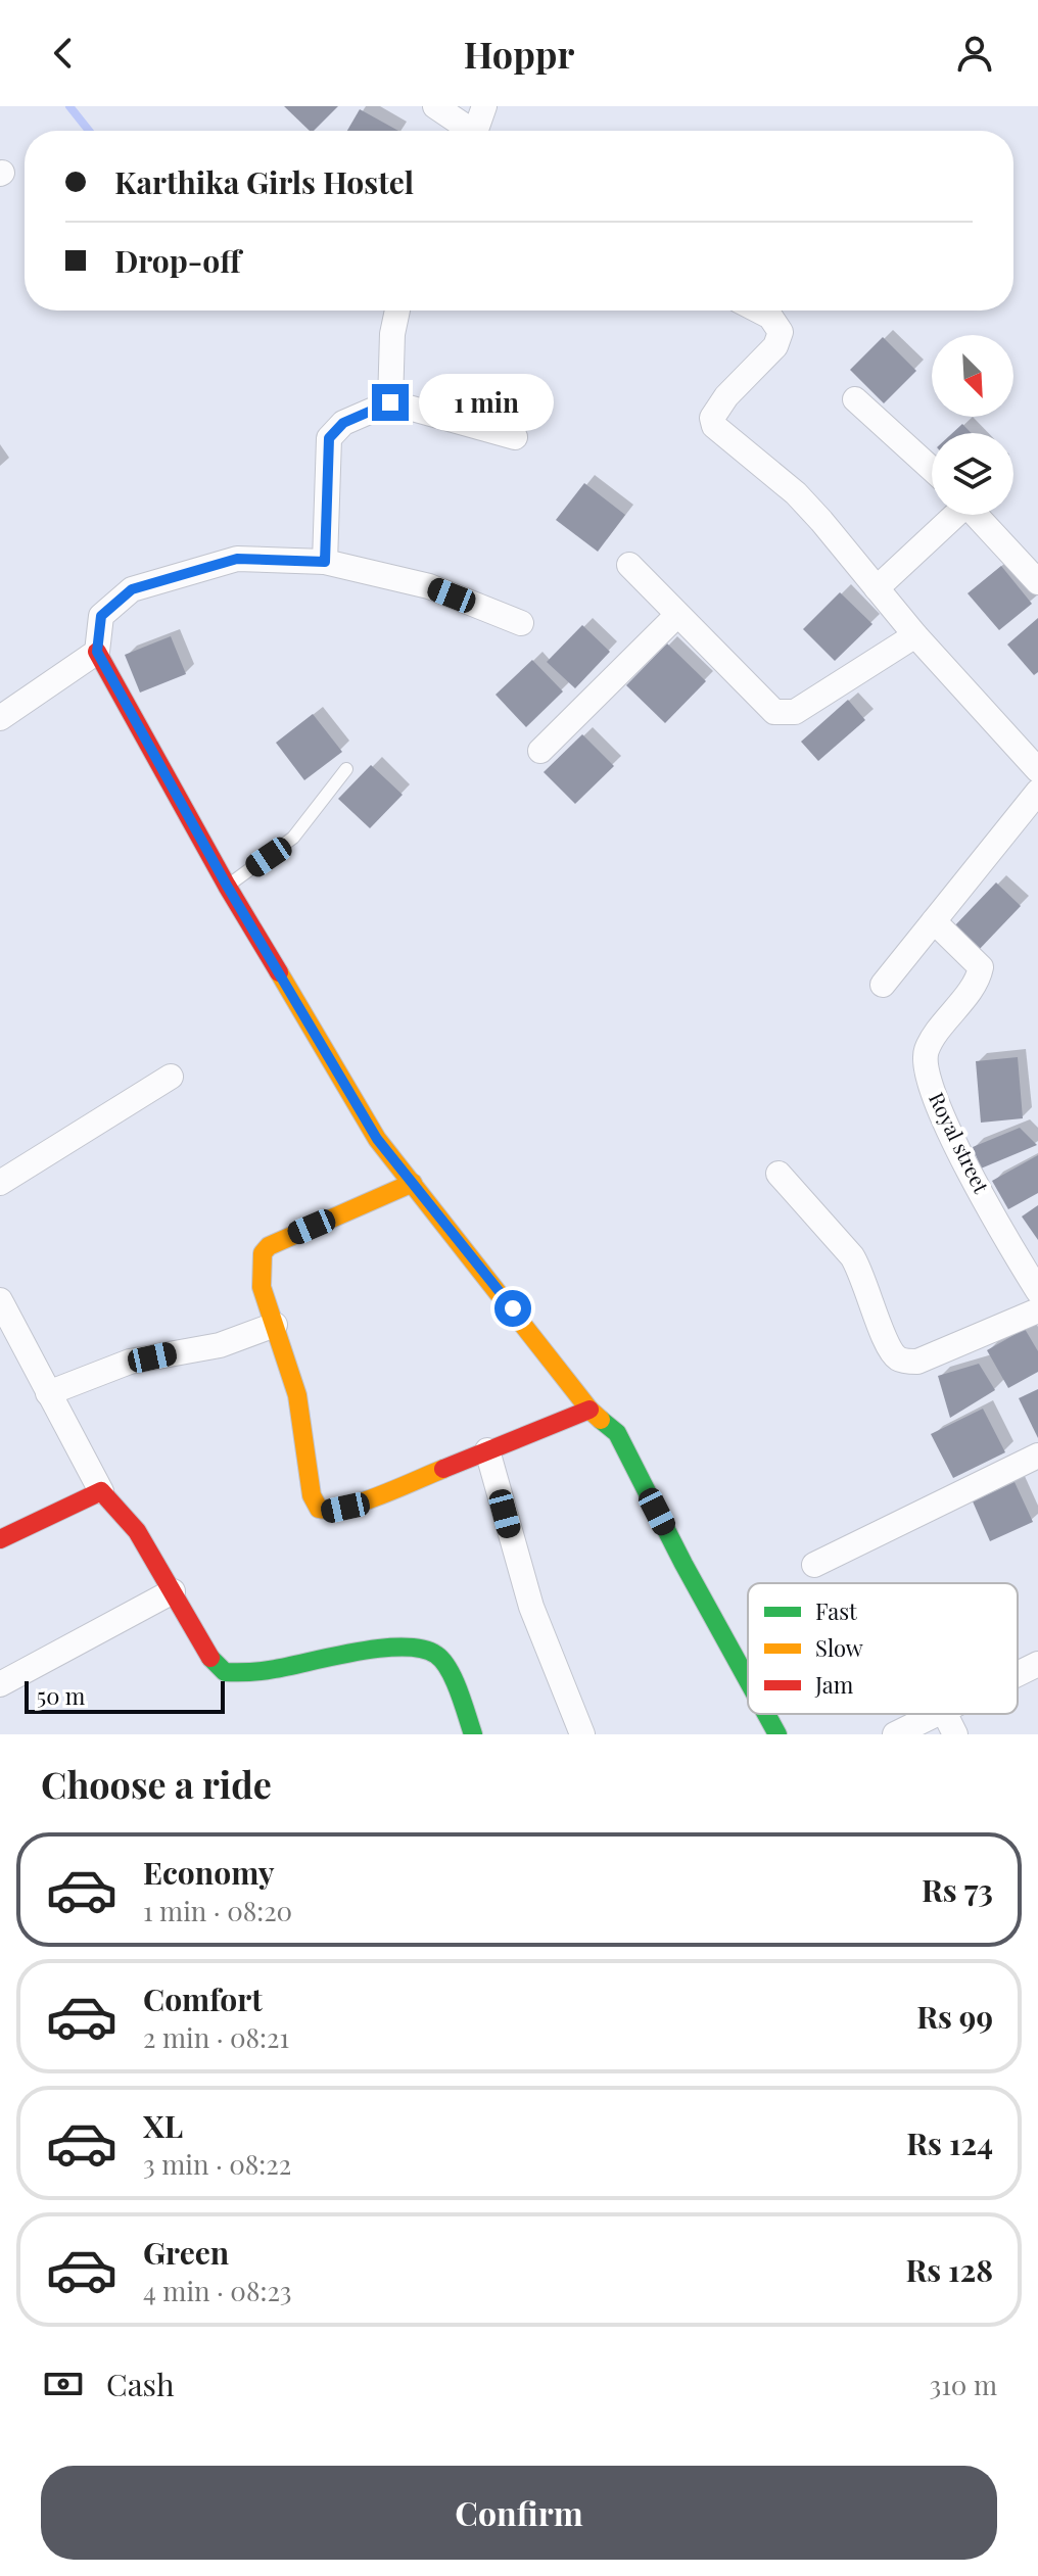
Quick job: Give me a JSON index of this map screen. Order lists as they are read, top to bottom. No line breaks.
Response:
{"streets":{"street":["Royal street"]},"legend":["Fast","Slow","Jam"],"scale_bar":"50 m","north":"bottom right","page":{"header":"Hoppr","banner":["Karthika Girls Hostel","Drop-off"],"bubble":"1 min","scale":"50 m","heading":"Choose a ride","list":[{"name":"Economy","note":"1 min · 08:20","value":"Rs 73"},{"name":"Comfort","note":"2 min · 08:21","value":"Rs 99"},{"name":"XL","note":"3 min · 08:22","value":"Rs 124"},{"name":"Green","note":"4 min · 08:23","value":"Rs 128"}],"pay":["Cash","310 m"],"buttons":"Confirm"}}
